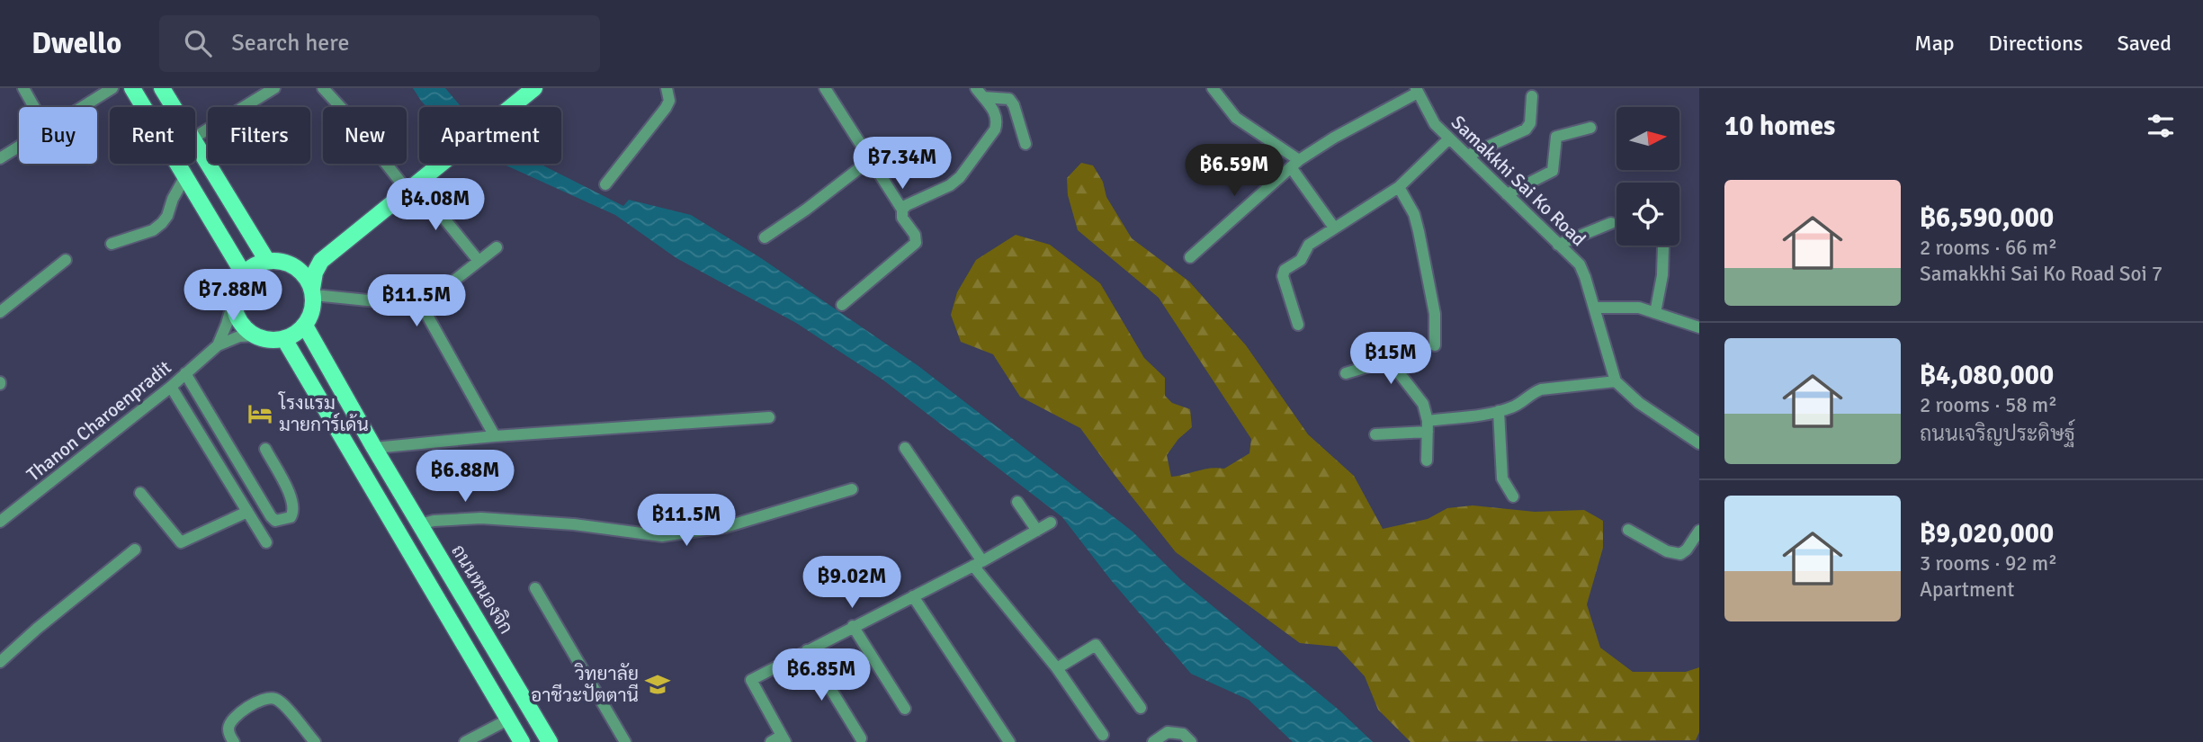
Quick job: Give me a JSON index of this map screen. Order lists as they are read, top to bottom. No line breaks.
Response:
{"streets":{"main road":["ถนนหนองจิก"],"street":["Samakkhi Sai Ko Road","Thanon Charoenpradit"]},"places":{"hotel":["โรงแรม มายการ์เด้น"],"school or university":["วิทยาลัย อาชีวะปัตตานี"]},"north":"right","page":{"header":"Dwello","search":"Search here","nav":["Map","Directions","Saved"],"heading":"10 homes","chip":["Buy","Rent","Filters","New","Apartment"],"price":["฿7.34M","฿6.59M","฿4.08M","฿7.88M","฿11.5M","฿15M","฿6.88M","฿11.5M","฿9.02M","฿6.85M"],"list":[{"name":"฿6,590,000","note":"2 rooms · 66 m² · Samakkhi Sai Ko Road Soi 7"},{"name":"฿4,080,000","note":"2 rooms · 58 m² · ถนนเจริญประดิษฐ์"},{"name":"฿9,020,000","note":"3 rooms · 92 m² · Apartment"}]}}
